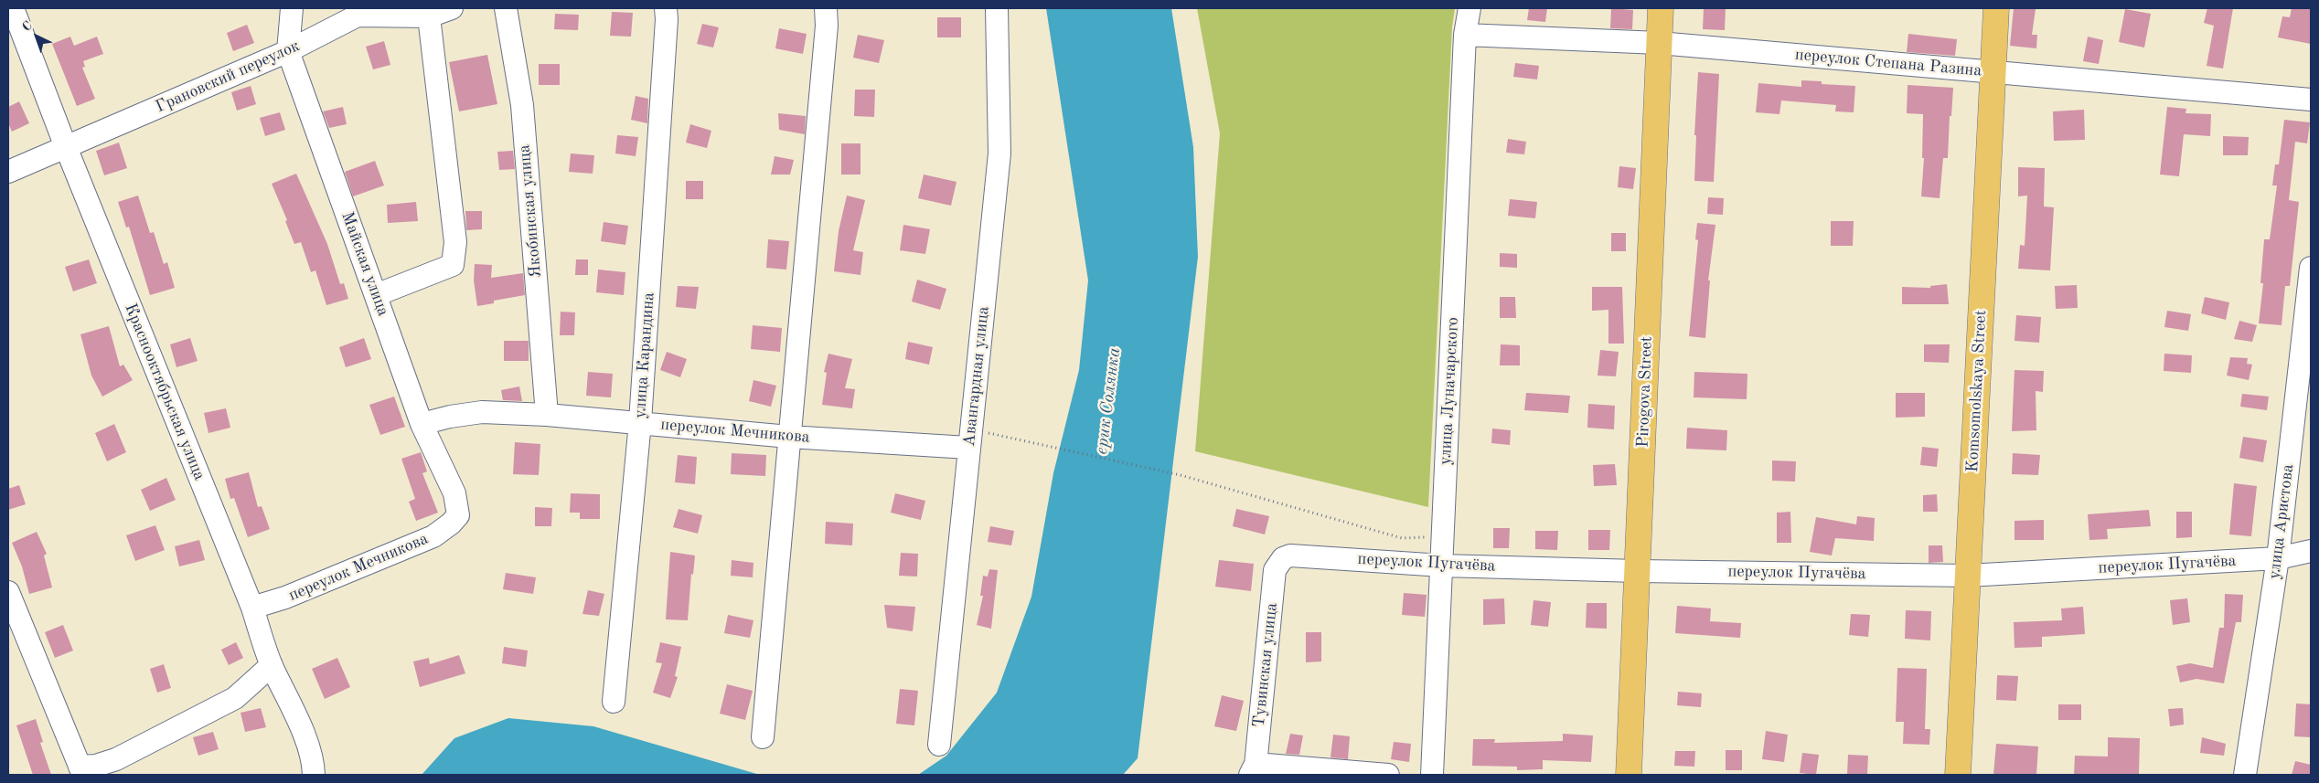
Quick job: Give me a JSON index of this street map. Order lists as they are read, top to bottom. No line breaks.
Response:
{"streets":{"main road":["Komsomolskaya Street","Pirogova Street"],"street":["переулок Степана Разина","Грановский переулок","Якобинская улица","Майская улица","улица Карандина","Авангардная улица","улица Луначарского","Краснооктябрьская улица","переулок Мечникова","улица Аристова","переулок Пугачёва","Тувинская улица"]},"crossings":[["переулок Степана Разина","улица Луначарского"],["переулок Степана Разина","Komsomolskaya Street"],["переулок Степана Разина","Pirogova Street"],["Грановский переулок","Майская улица"],["Грановский переулок","Краснооктябрьская улица"],["Якобинская улица","переулок Мечникова"],["Майская улица","переулок Мечникова"],["улица Карандина","переулок Мечникова"],["Авангардная улица","переулок Мечникова"],["улица Луначарского","переулок Пугачёва"],["Komsomolskaya Street","переулок Пугачёва"],["Краснооктябрьская улица","переулок Мечникова"],["Pirogova Street","переулок Пугачёва"],["улица Аристова","переулок Пугачёва"],["переулок Пугачёва","Тувинская улица"]],"water":["ерик Солянка"],"north":"top left"}
